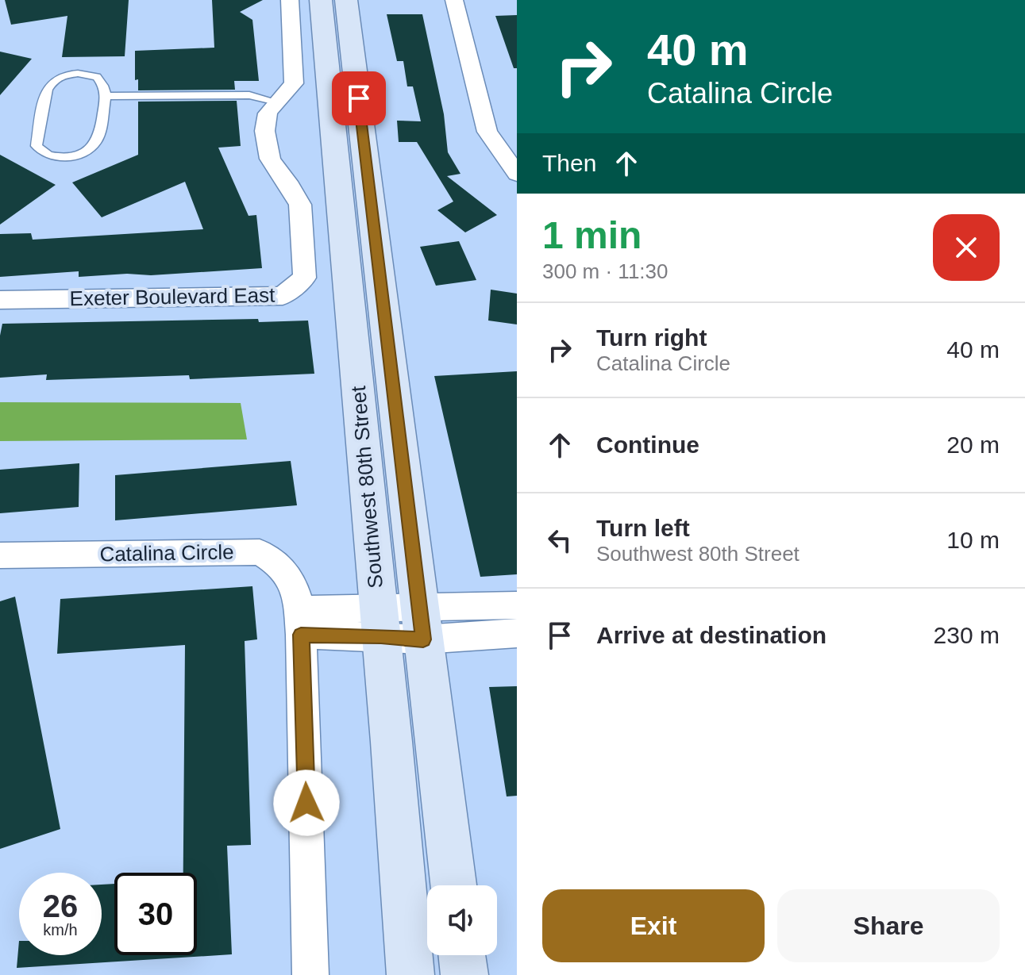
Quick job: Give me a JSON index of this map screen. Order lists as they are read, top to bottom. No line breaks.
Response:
{"streets":{"street":["Exeter Boulevard East","Southwest 80th Street","Catalina Circle"]},"page":{"turn":["40 m","Catalina Circle"],"then":"Then","heading":["1 min","300 m · 11:30"],"list":[{"name":"Turn right","note":"Catalina Circle","value":"40 m"},{"name":"Continue","value":"20 m"},{"name":"Turn left","note":"Southwest 80th Street","value":"10 m"},{"name":"Arrive at destination","value":"230 m"}],"speed":"26 km/h","limit":"30","buttons":["Exit","Share"]}}
